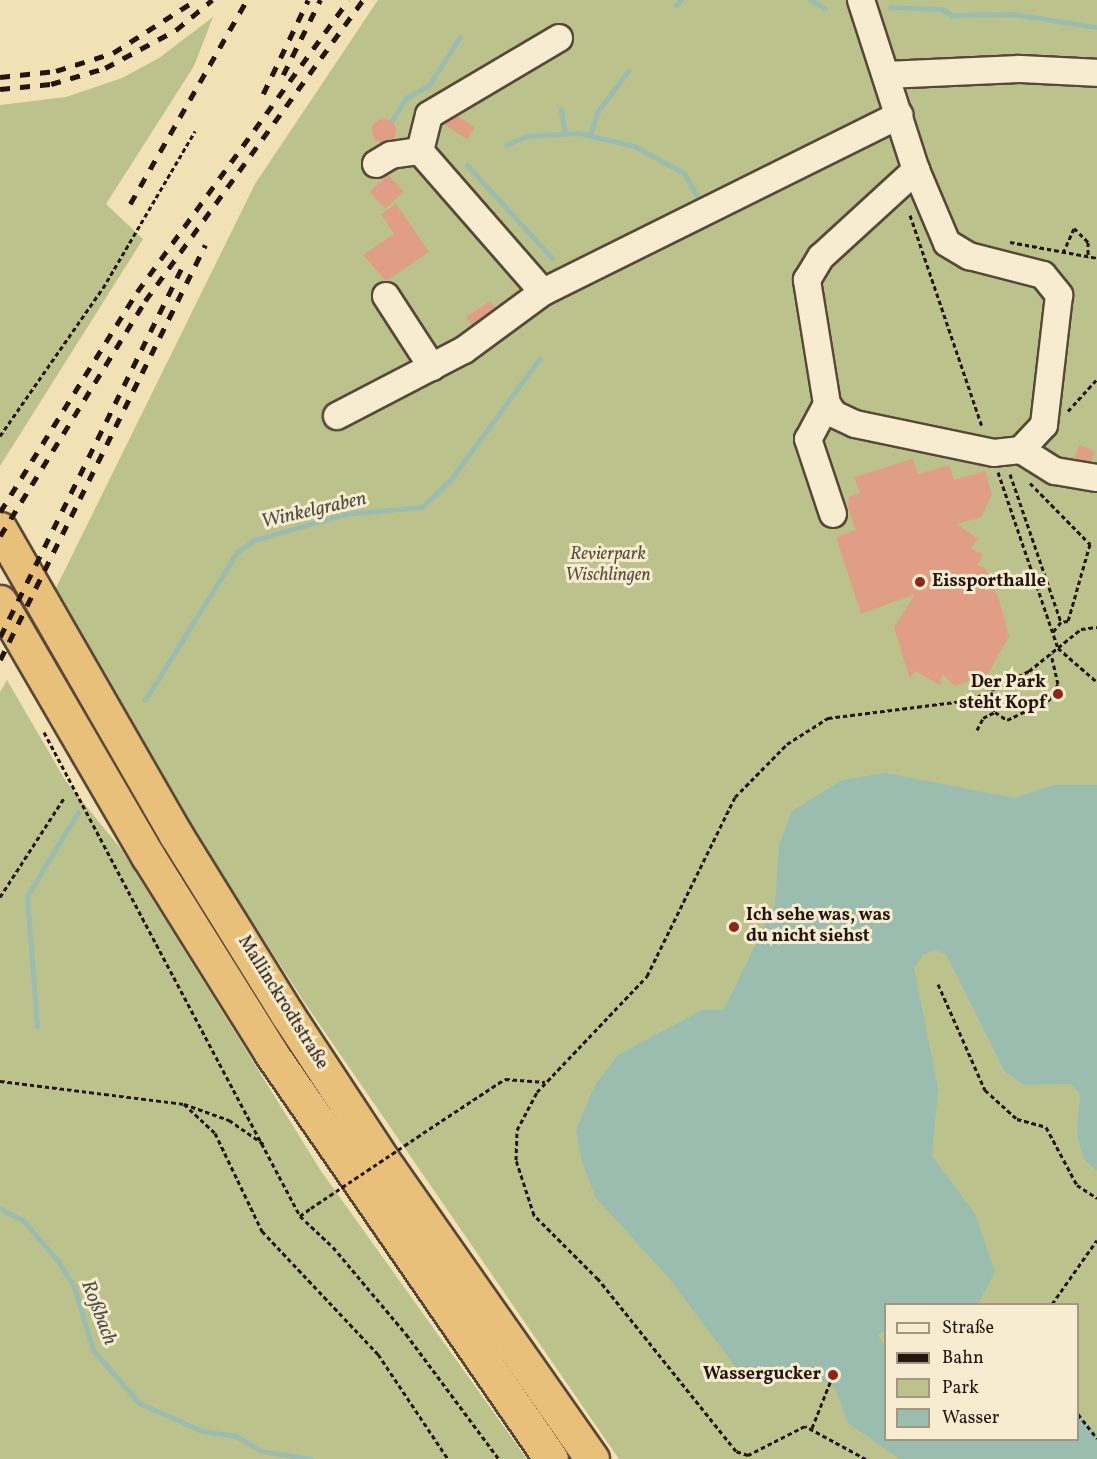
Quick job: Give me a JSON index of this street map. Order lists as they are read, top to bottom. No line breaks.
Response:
{"streets":{"highway":["Mallinckrodtstraße"]},"water":["Winkelgraben","Roßbach"],"parks":["Revierpark Wischlingen"],"places":["Eissporthalle","Der Park steht Kopf","Ich sehe was, was du nicht siehst","Wassergucker"],"legend":["Straße","Bahn","Park","Wasser"]}
